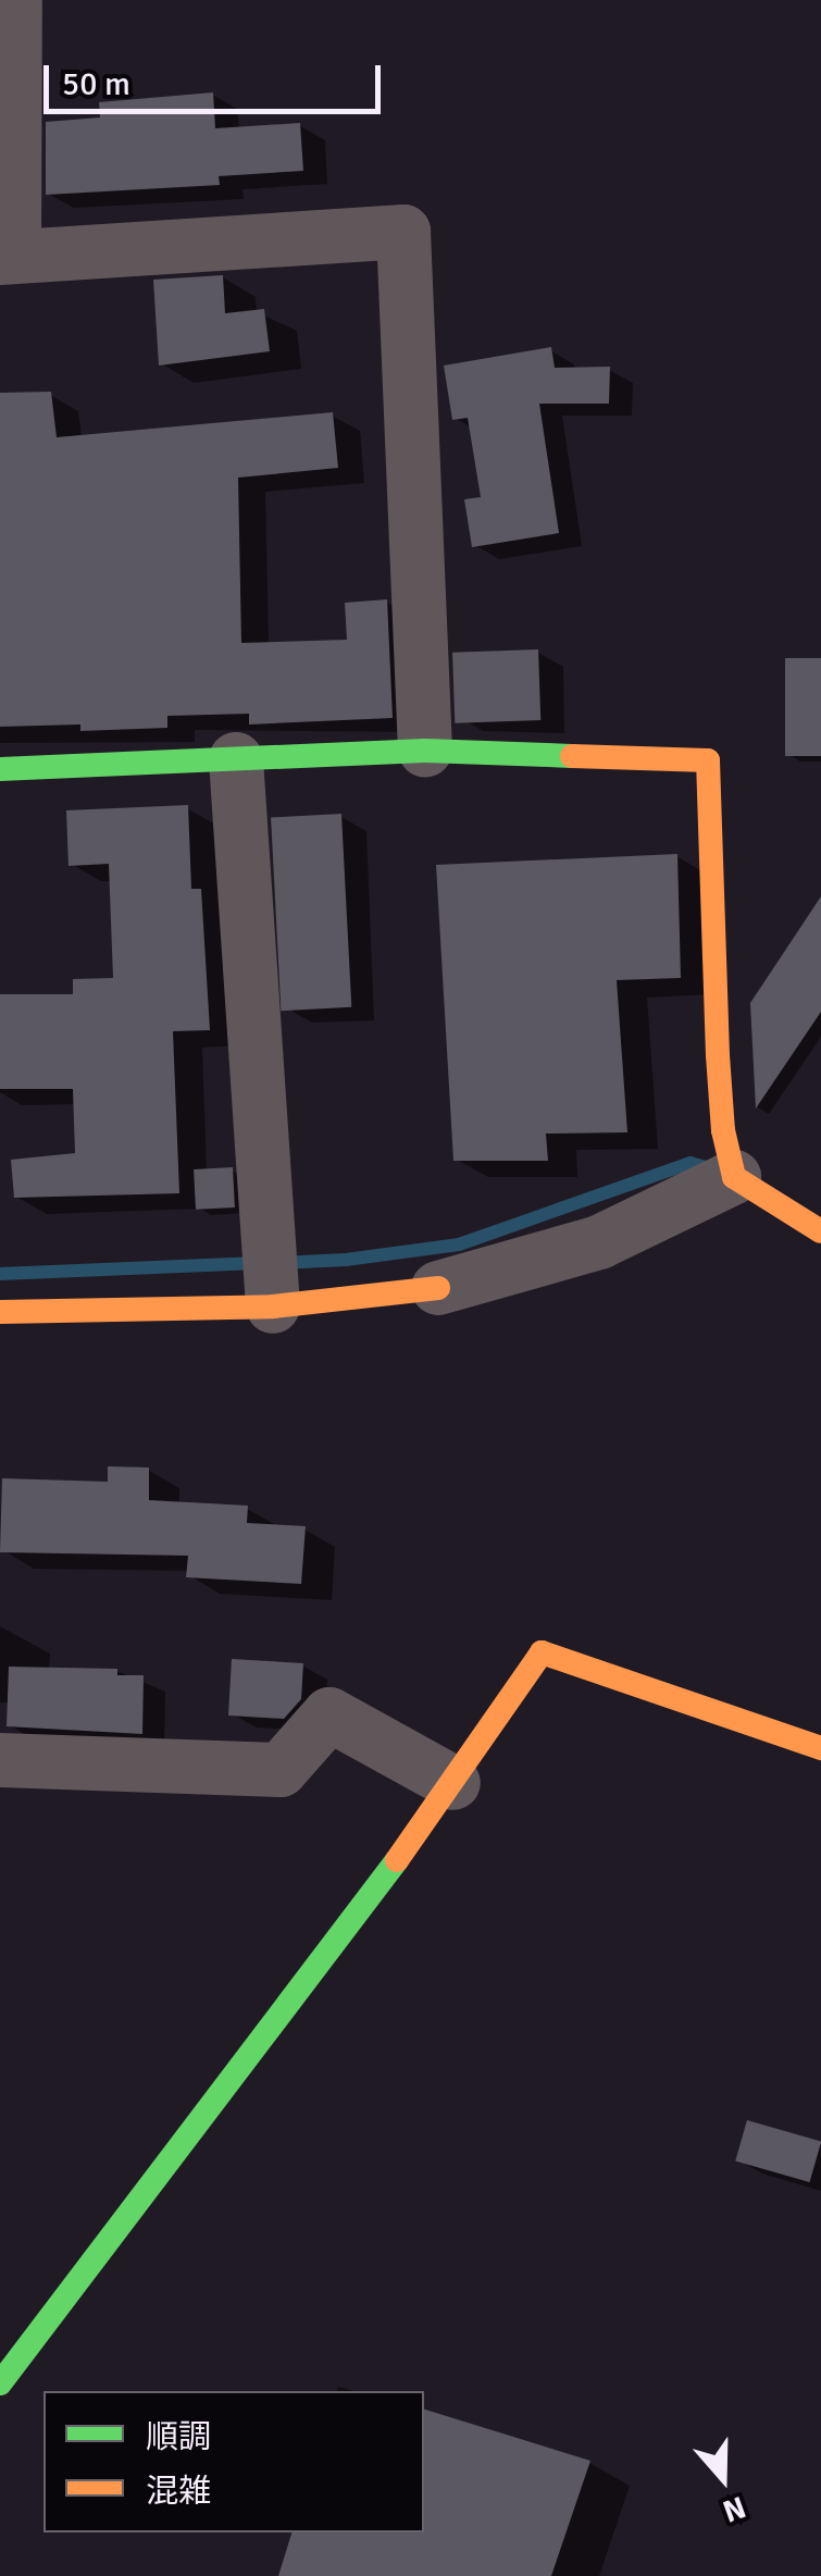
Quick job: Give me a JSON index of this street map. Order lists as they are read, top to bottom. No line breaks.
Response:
{"legend":["順調","混雑"],"scale_bar":"50 m","north":"bottom"}
